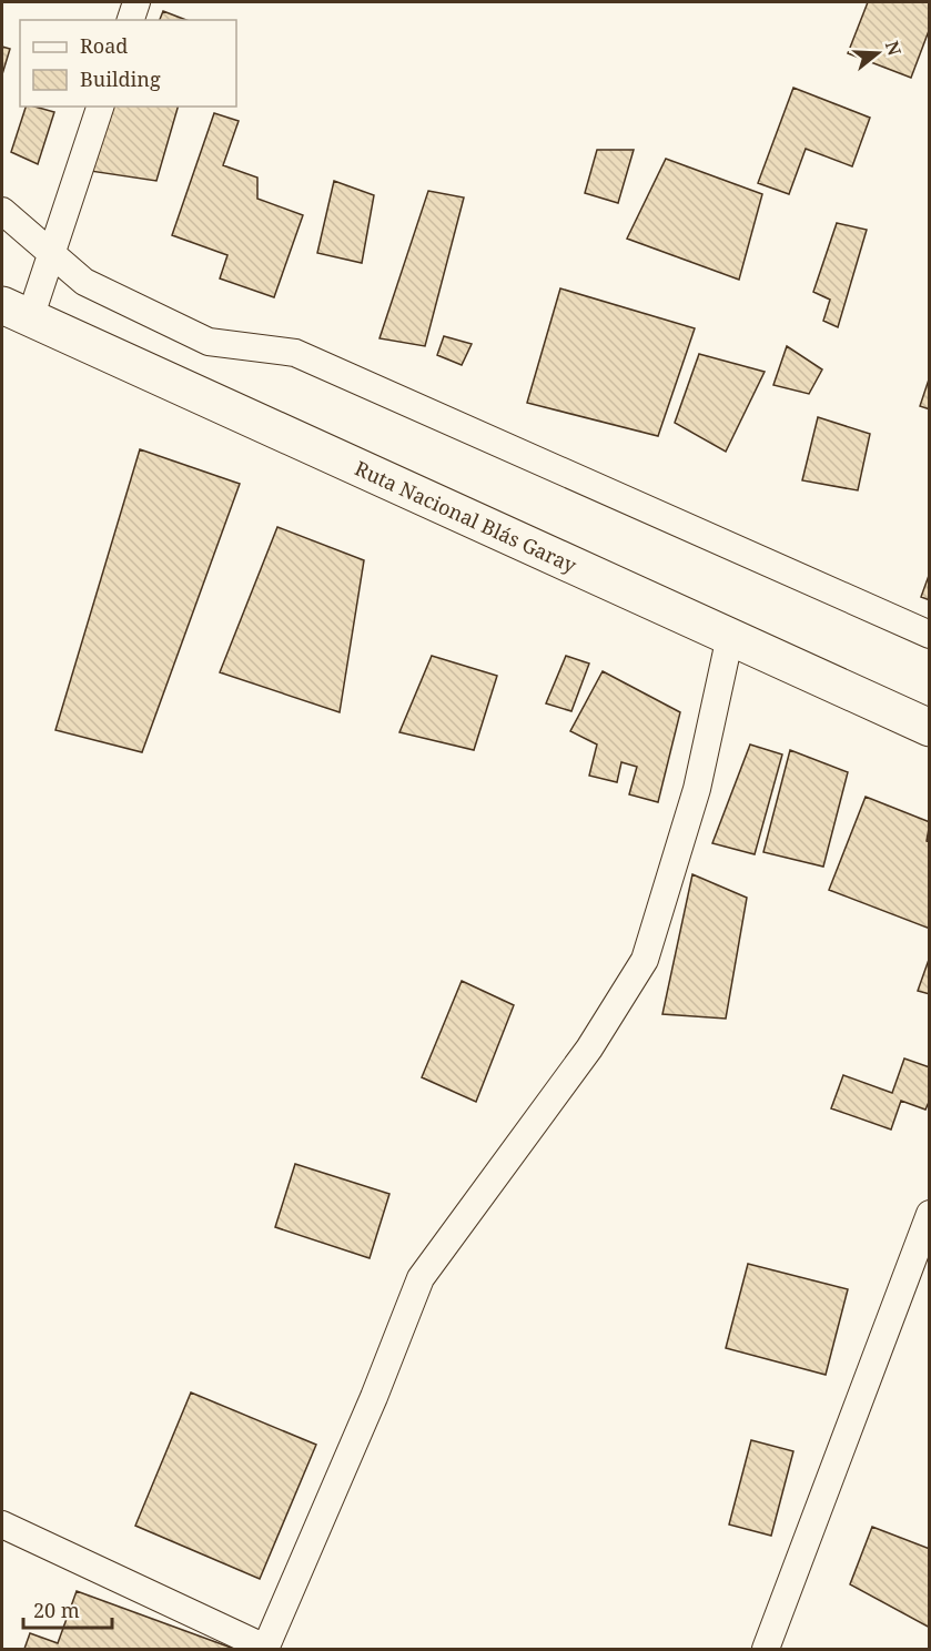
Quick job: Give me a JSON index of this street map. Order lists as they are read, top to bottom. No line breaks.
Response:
{"streets":{"highway":["Ruta Nacional Blás Garay"]},"legend":["Road","Building"],"scale_bar":"20 m","north":"right"}
